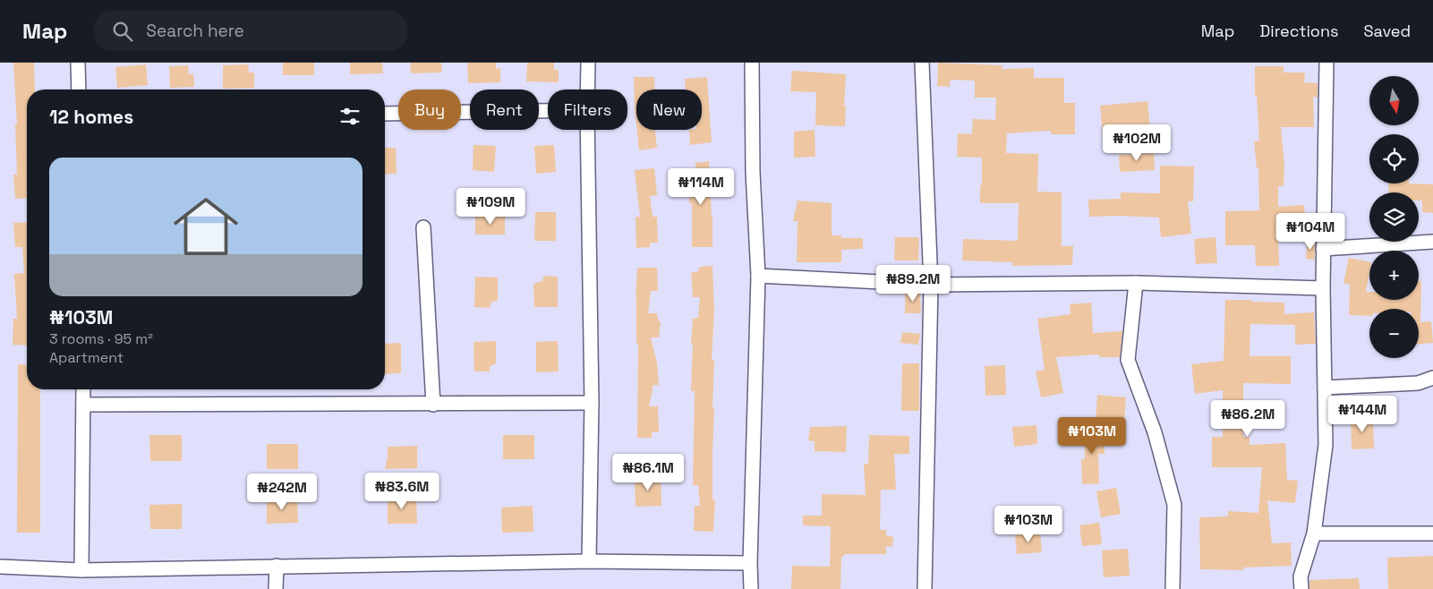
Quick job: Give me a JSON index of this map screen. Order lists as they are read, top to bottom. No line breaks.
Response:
{"north":"bottom","page":{"header":"Map","search":"Search here","nav":["Map","Directions","Saved"],"map_buttons":["+","−"],"chip":["Buy","Rent","Filters","New"],"heading":"12 homes","price":["₦102M","₦114M","₦109M","₦104M","₦89.2M","₦144M","₦86.2M","₦103M","₦86.1M","₦83.6M","₦242M","₦103M"],"list":[{"name":"₦103M","note":"3 rooms · 95 m² · Apartment"}]}}
